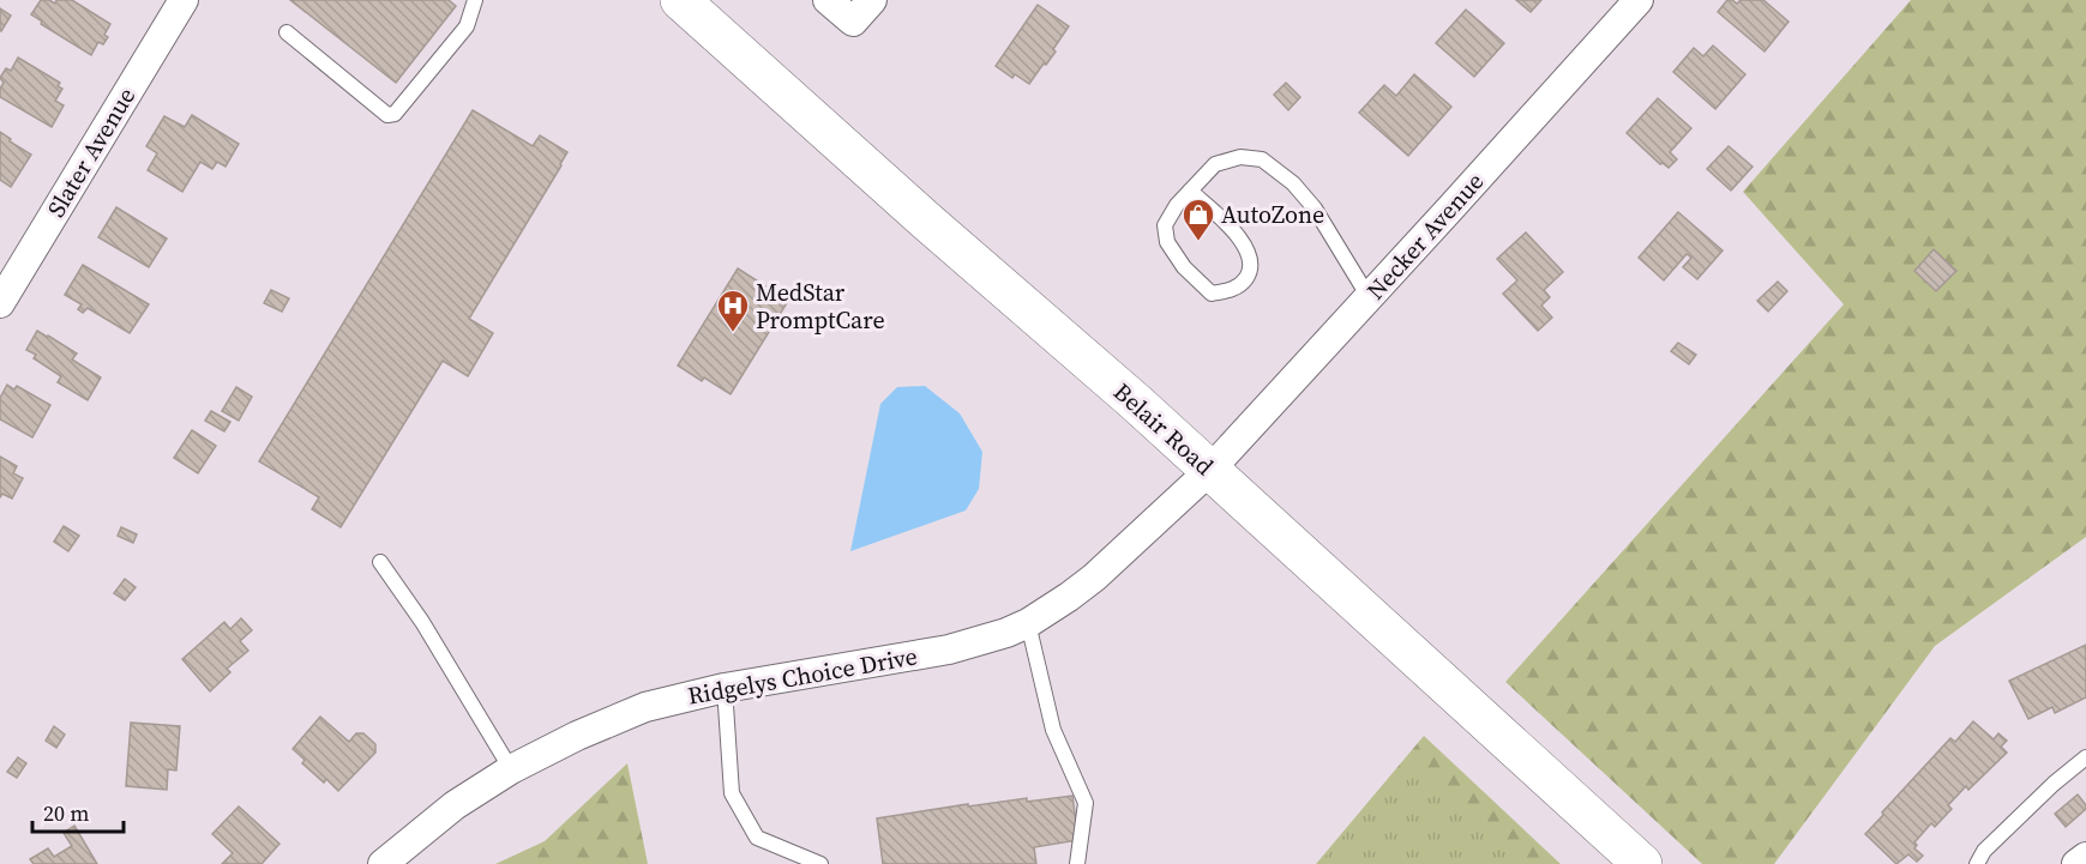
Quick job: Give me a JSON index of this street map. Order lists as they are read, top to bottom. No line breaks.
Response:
{"streets":{"highway":["Belair Road"],"street":["Slater Avenue","Necker Avenue","Ridgelys Choice Drive"]},"crossings":[["Necker Avenue","Belair Road"],["Necker Avenue","Ridgelys Choice Drive"],["Belair Road","Ridgelys Choice Drive"]],"places":{"shop":["AutoZone"],"hospital":["MedStar PromptCare"]},"scale_bar":"20 m"}
